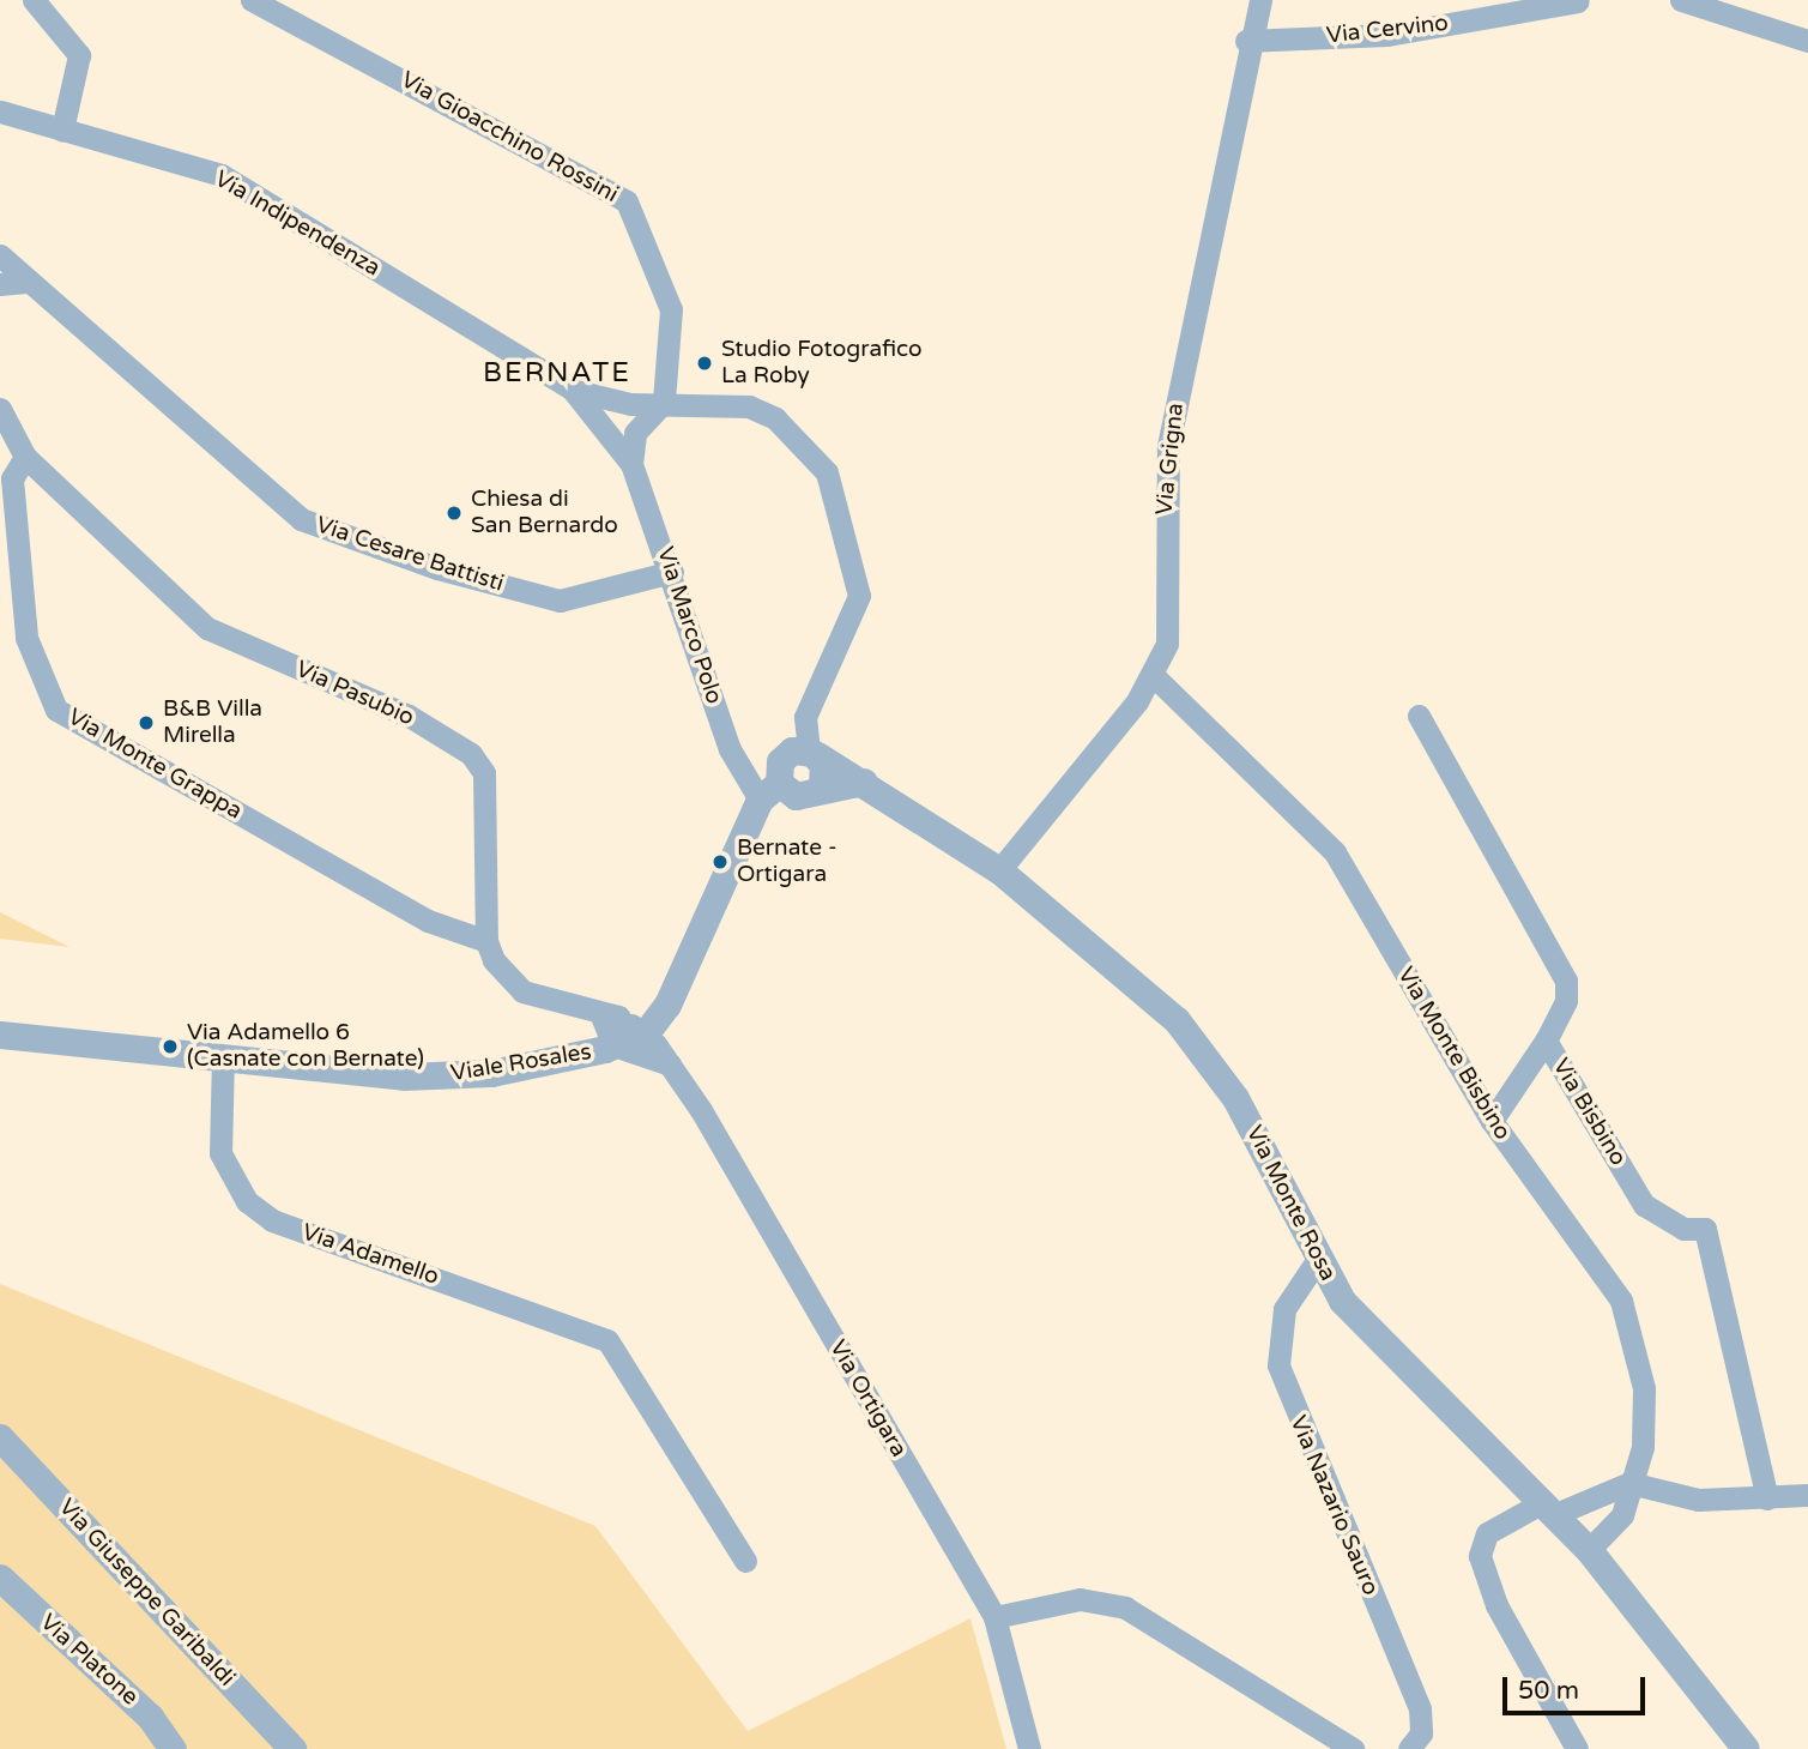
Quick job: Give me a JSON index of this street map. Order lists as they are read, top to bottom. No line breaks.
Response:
{"streets":{"street":["Via Cervino","Via Gioacchino Rossini","Via Indipendenza","Via Grigna","Via Cesare Battisti","Via Marco Polo","Via Pasubio","Via Monte Grappa","Via Monte Bisbino","Viale Rosales","Via Bisbino","Via Monte Rosa","Via Adamello","Via Ortigara","Via Nazario Sauro","Via Giuseppe Garibaldi","Via Platone"]},"crossings":[["Via Cervino","Via Grigna"],["Via Indipendenza","Via Marco Polo"],["Via Grigna","Via Monte Bisbino"],["Via Grigna","Via Monte Rosa"],["Via Cesare Battisti","Via Marco Polo"],["Via Pasubio","Via Monte Grappa"],["Via Monte Bisbino","Via Monte Rosa"],["Viale Rosales","Via Adamello"],["Viale Rosales","Via Ortigara"],["Via Monte Rosa","Via Nazario Sauro"]],"districts":["BERNATE"],"places":["Studio Fotografico La Roby","Chiesa di San Bernardo","B&B Villa Mirella","Bernate - Ortigara","Via Adamello 6 (Casnate con Bernate)"],"scale_bar":"50 m"}
